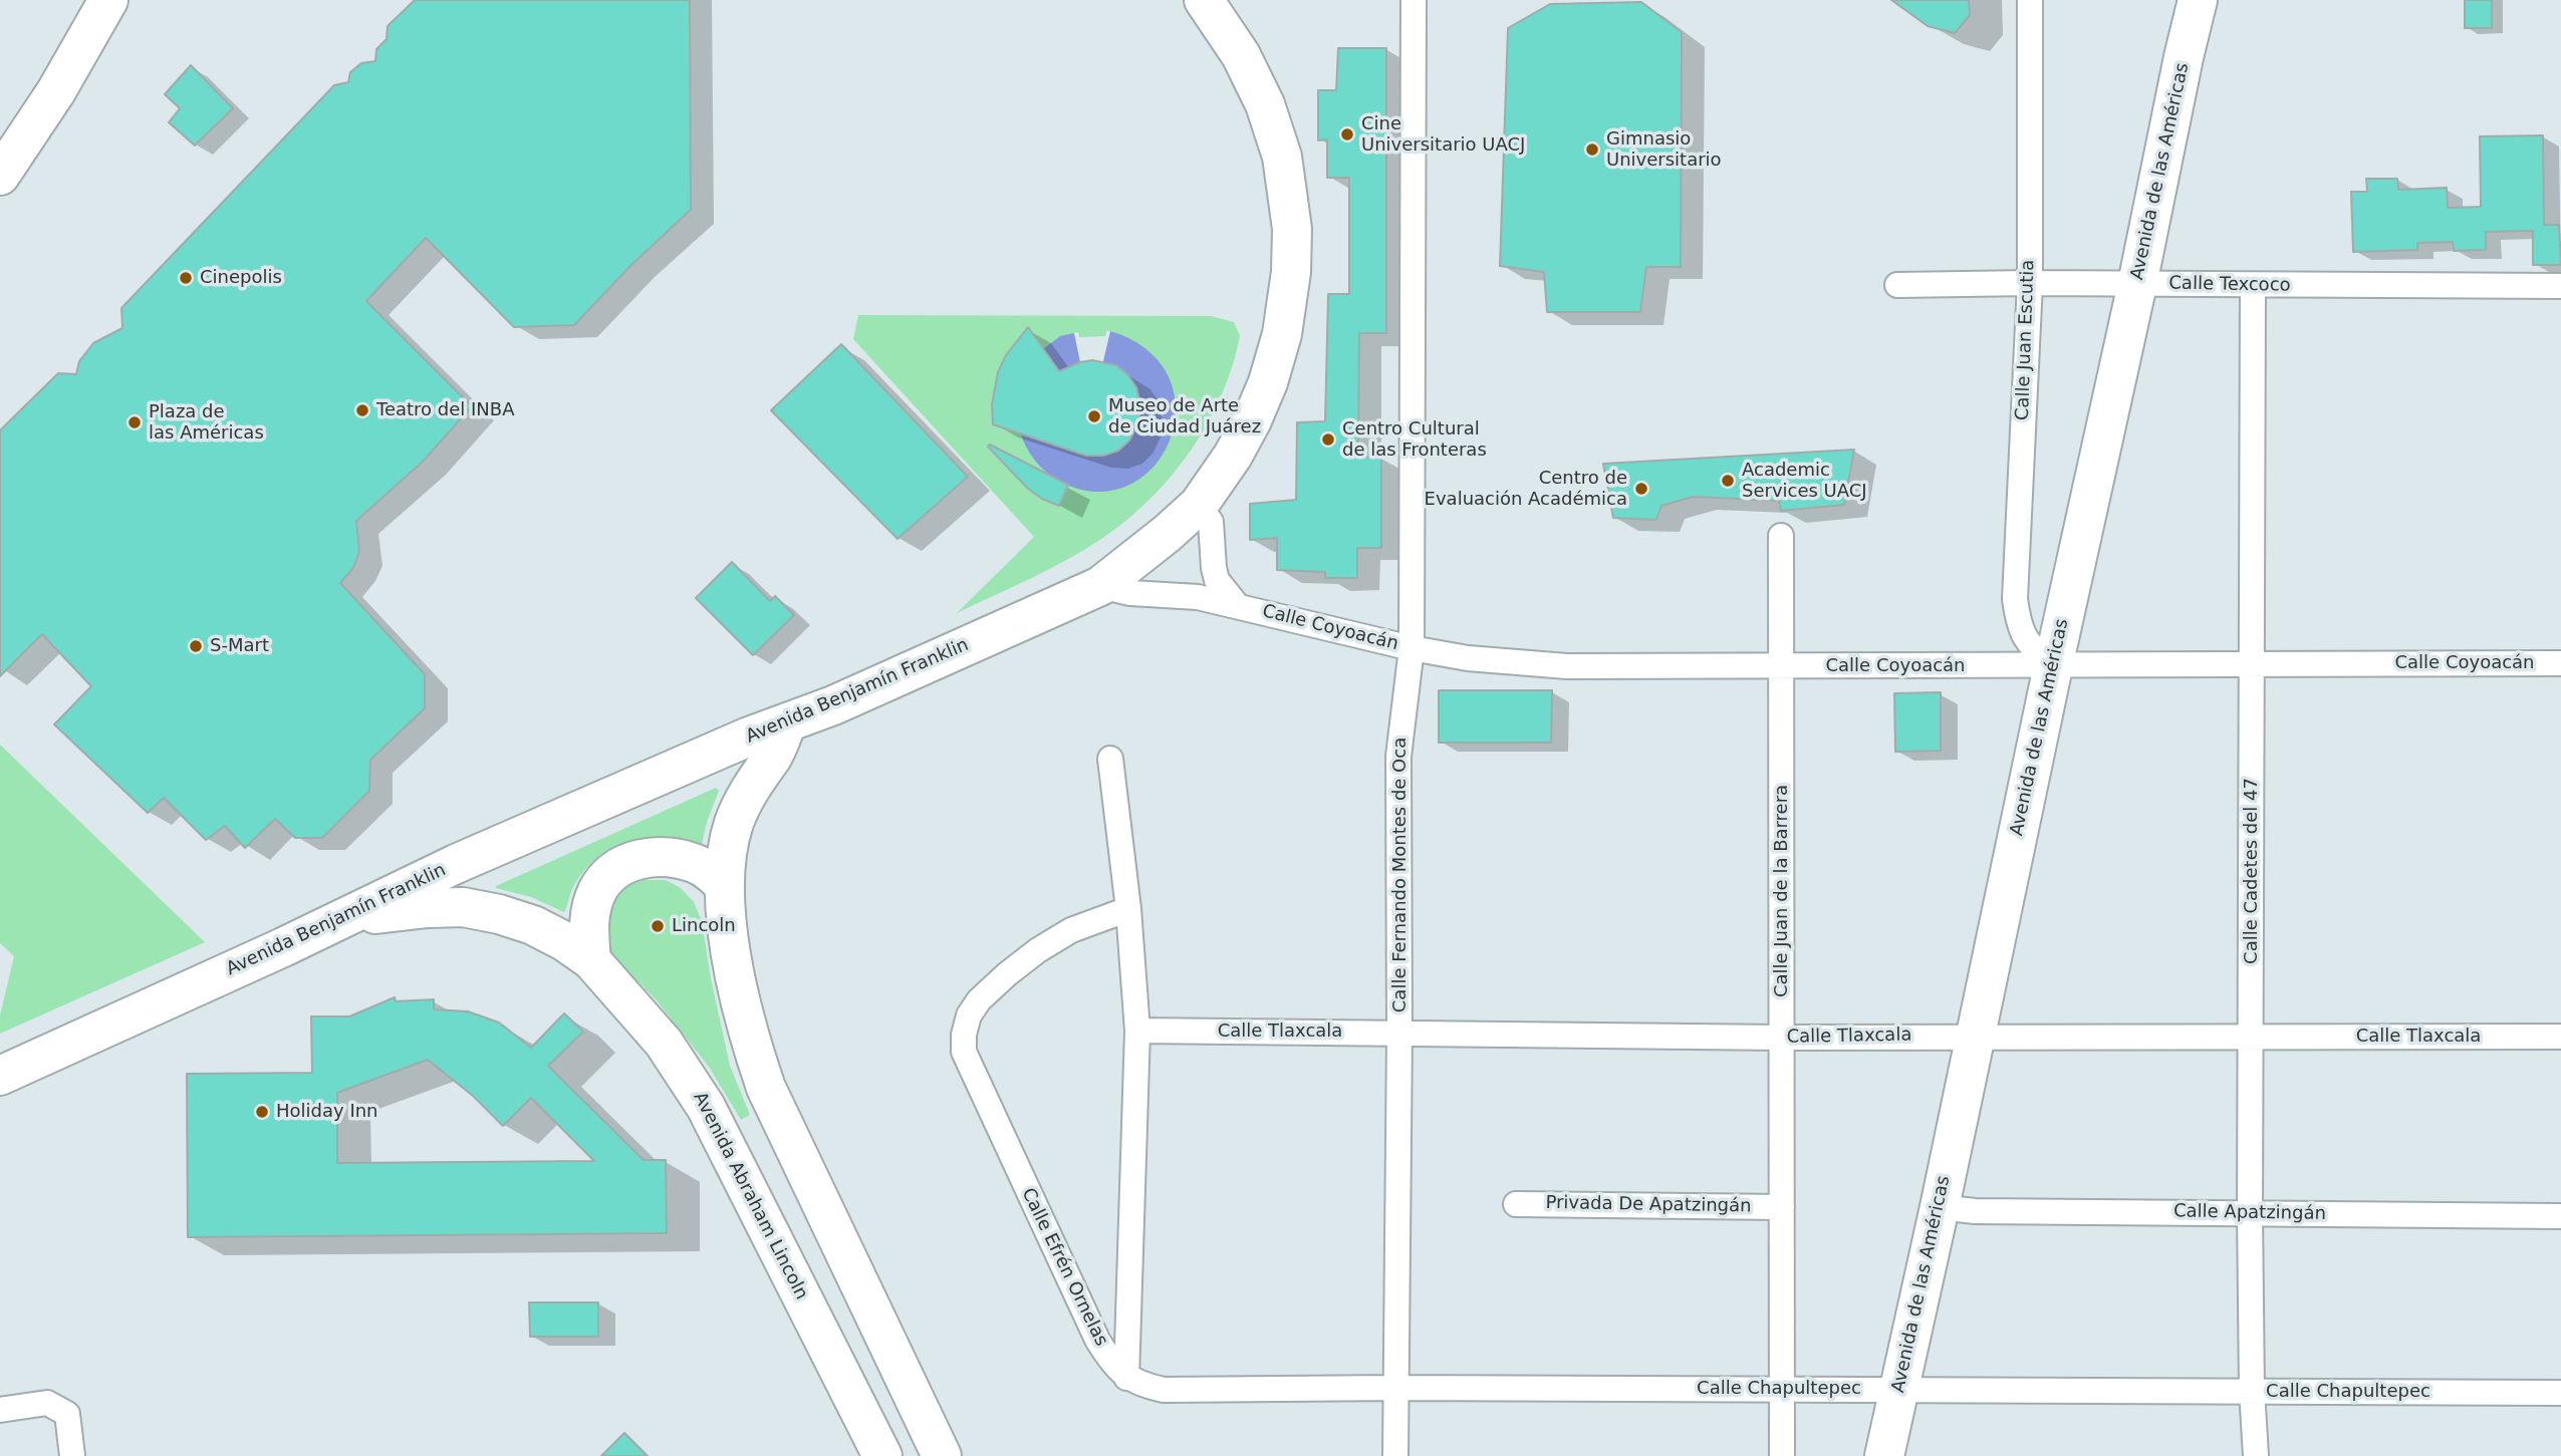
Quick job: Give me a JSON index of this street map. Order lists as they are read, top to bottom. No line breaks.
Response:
{"streets":{"main road":["Avenida de las Américas","Avenida Benjamín Franklin","Avenida Abraham Lincoln"],"street":["Calle Texcoco","Calle Juan Escutia","Calle Coyoacán","Calle Cadetes del 47","Calle Fernando Montes de Oca","Calle Juan de la Barrera","Calle Tlaxcala","Privada De Apatzingán","Calle Apatzingán","Calle Efrén Ornelas","Calle Chapultepec"]},"crossings":[["Avenida de las Américas","Calle Texcoco"],["Avenida de las Américas","Calle Juan Escutia"],["Avenida de las Américas","Calle Coyoacán"],["Avenida de las Américas","Calle Tlaxcala"],["Avenida de las Américas","Calle Apatzingán"],["Avenida de las Américas","Calle Chapultepec"],["Calle Texcoco","Calle Juan Escutia"],["Calle Texcoco","Calle Cadetes del 47"],["Calle Juan Escutia","Calle Coyoacán"],["Calle Coyoacán","Avenida Benjamín Franklin"],["Calle Coyoacán","Calle Cadetes del 47"],["Calle Coyoacán","Calle Fernando Montes de Oca"],["Calle Coyoacán","Calle Juan de la Barrera"],["Avenida Benjamín Franklin","Avenida Abraham Lincoln"],["Calle Cadetes del 47","Calle Tlaxcala"],["Calle Cadetes del 47","Calle Apatzingán"],["Calle Cadetes del 47","Calle Chapultepec"],["Calle Fernando Montes de Oca","Calle Tlaxcala"],["Calle Fernando Montes de Oca","Calle Chapultepec"],["Calle Juan de la Barrera","Calle Tlaxcala"],["Calle Juan de la Barrera","Privada De Apatzingán"],["Calle Juan de la Barrera","Calle Chapultepec"],["Calle Tlaxcala","Calle Efrén Ornelas"],["Calle Efrén Ornelas","Calle Chapultepec"]],"places":["Cine Universitario UACJ","Gimnasio Universitario","Cinepolis","Teatro del INBA","Museo de Arte de Ciudad Juárez","Plaza de las Américas","Centro Cultural de las Fronteras","Academic Services UACJ","Centro de Evaluación Académica","S-Mart","Lincoln","Holiday Inn"]}
